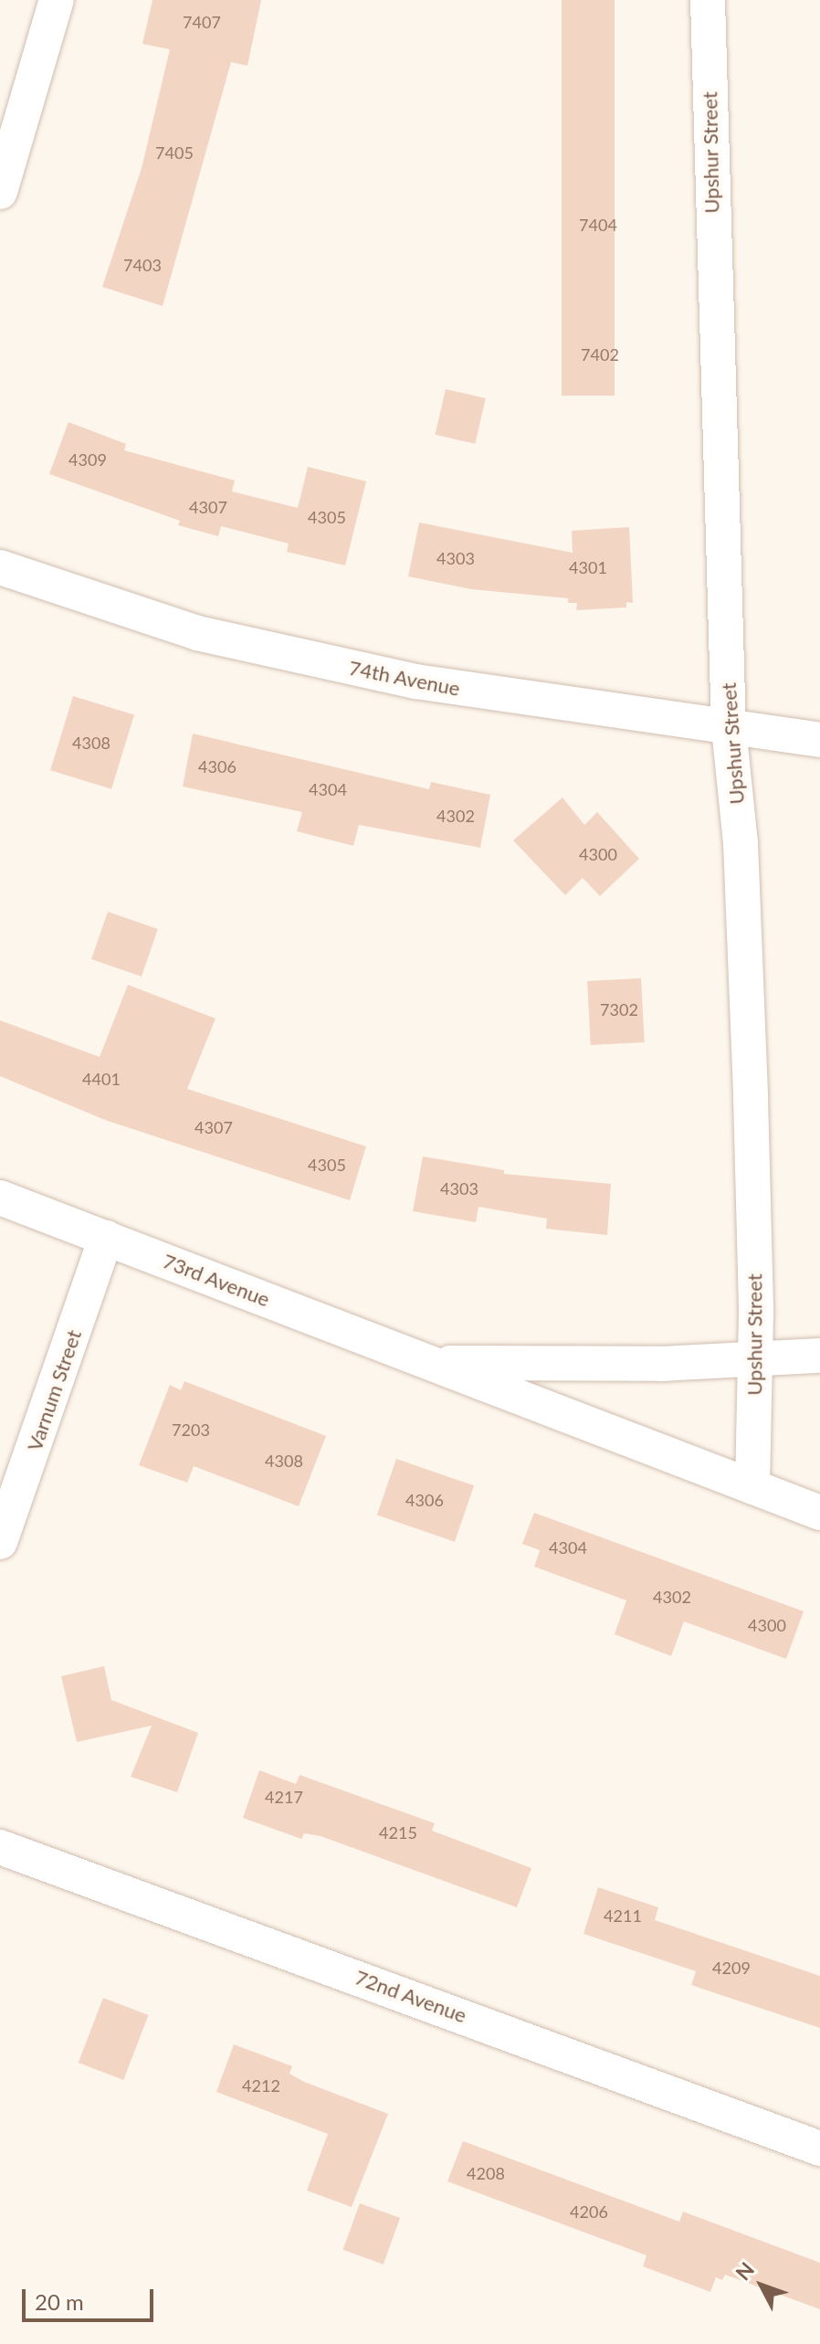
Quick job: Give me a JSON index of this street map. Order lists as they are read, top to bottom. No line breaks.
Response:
{"streets":{"street":["Upshur Street","74th Avenue","73rd Avenue","Varnum Street","72nd Avenue"]},"crossings":[["Upshur Street","74th Avenue"],["Upshur Street","73rd Avenue"],["73rd Avenue","Varnum Street"]],"house_numbers":["7407","7405","7404","7403","7402","4309","4307","4305","4303","4301","4308","4306","4304","4302","4300","7302","4401","4307","4305","4303","7203","4308","4306","4304","4302","4300","4217","4215","4211","4209","4212","4208","4206"],"scale_bar":"20 m","north":"top left"}
